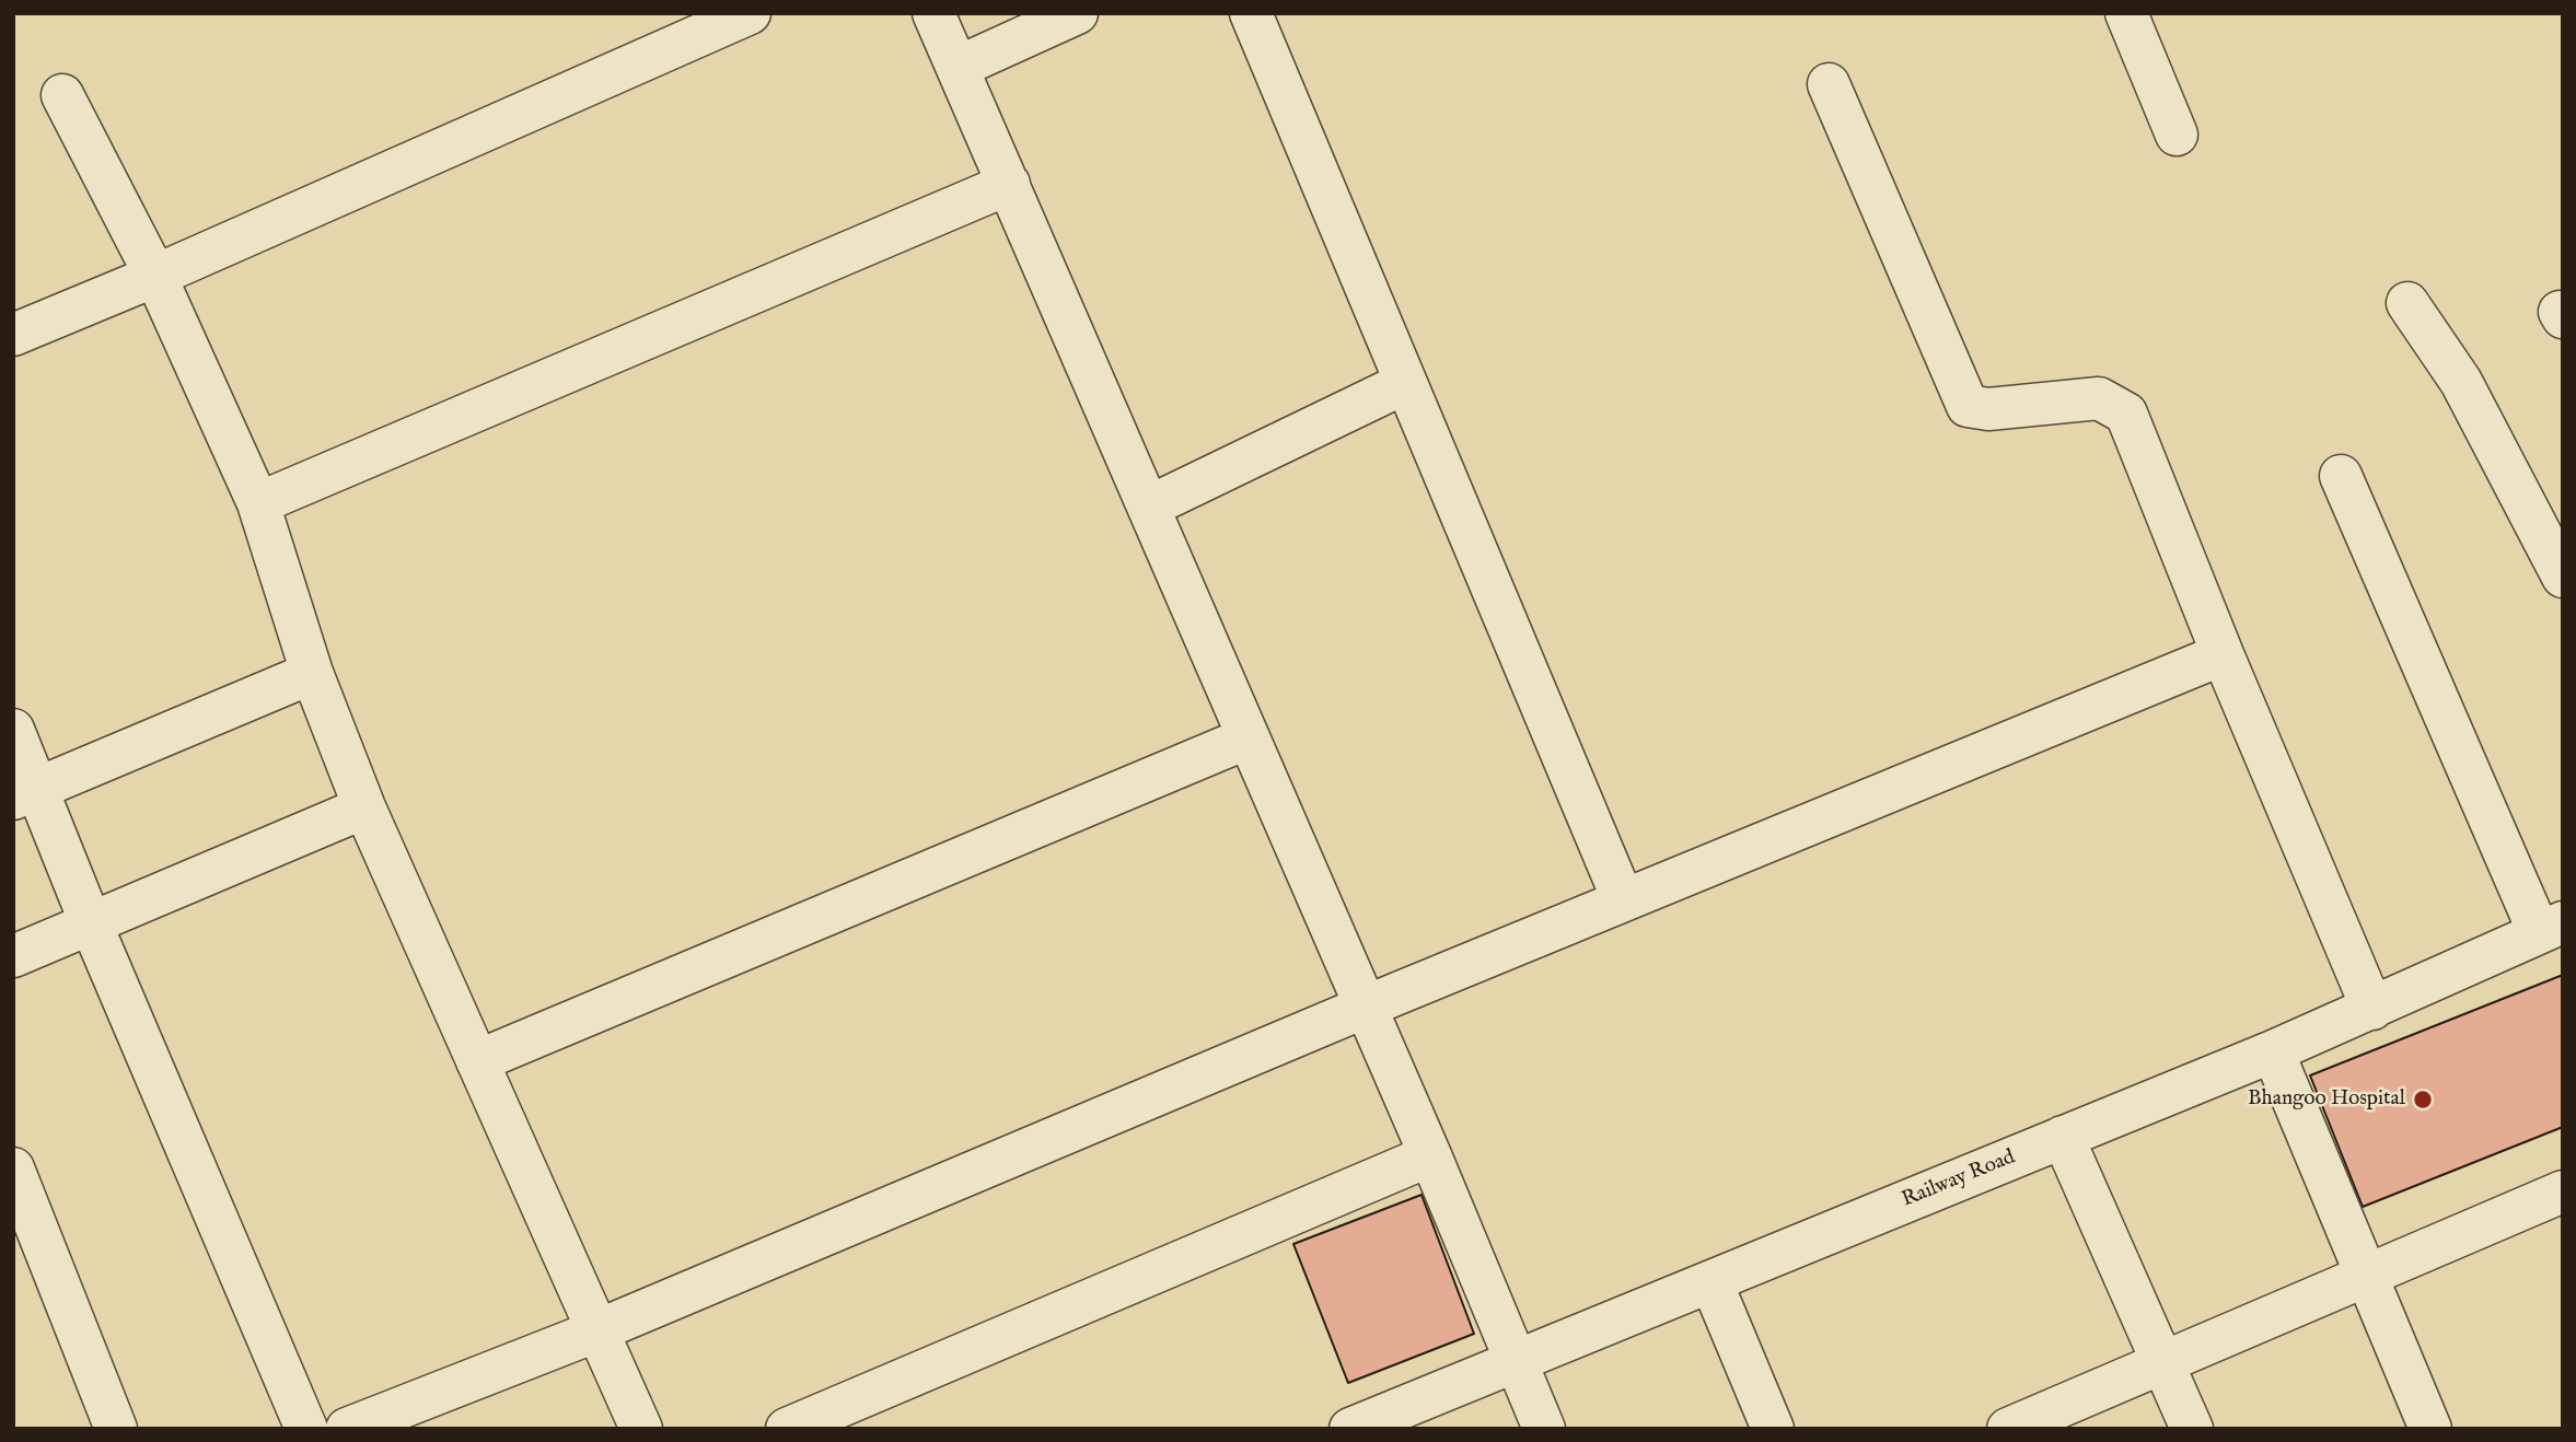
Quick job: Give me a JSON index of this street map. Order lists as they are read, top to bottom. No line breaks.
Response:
{"streets":{"street":["Railway Road"]},"places":["Bhangoo Hospital"]}
